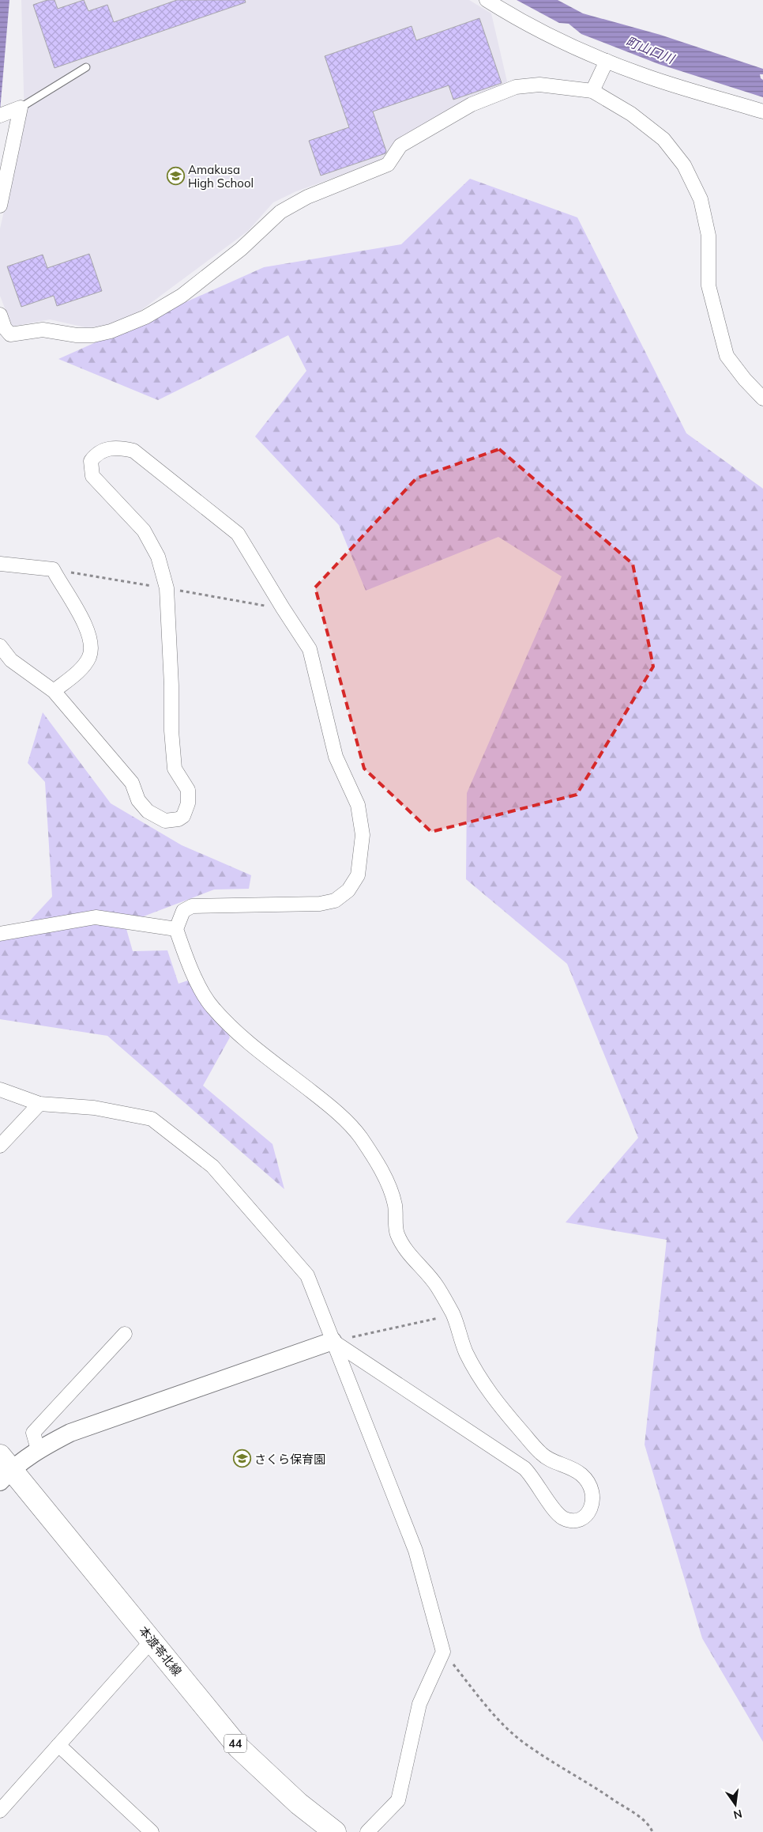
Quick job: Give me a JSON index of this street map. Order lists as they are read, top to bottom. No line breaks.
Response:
{"streets":{"main road":["本渡苓北線","44"]},"water":["町山口川"],"places":{"school or university":["Amakusa High School","さくら保育園"]},"north":"bottom"}
